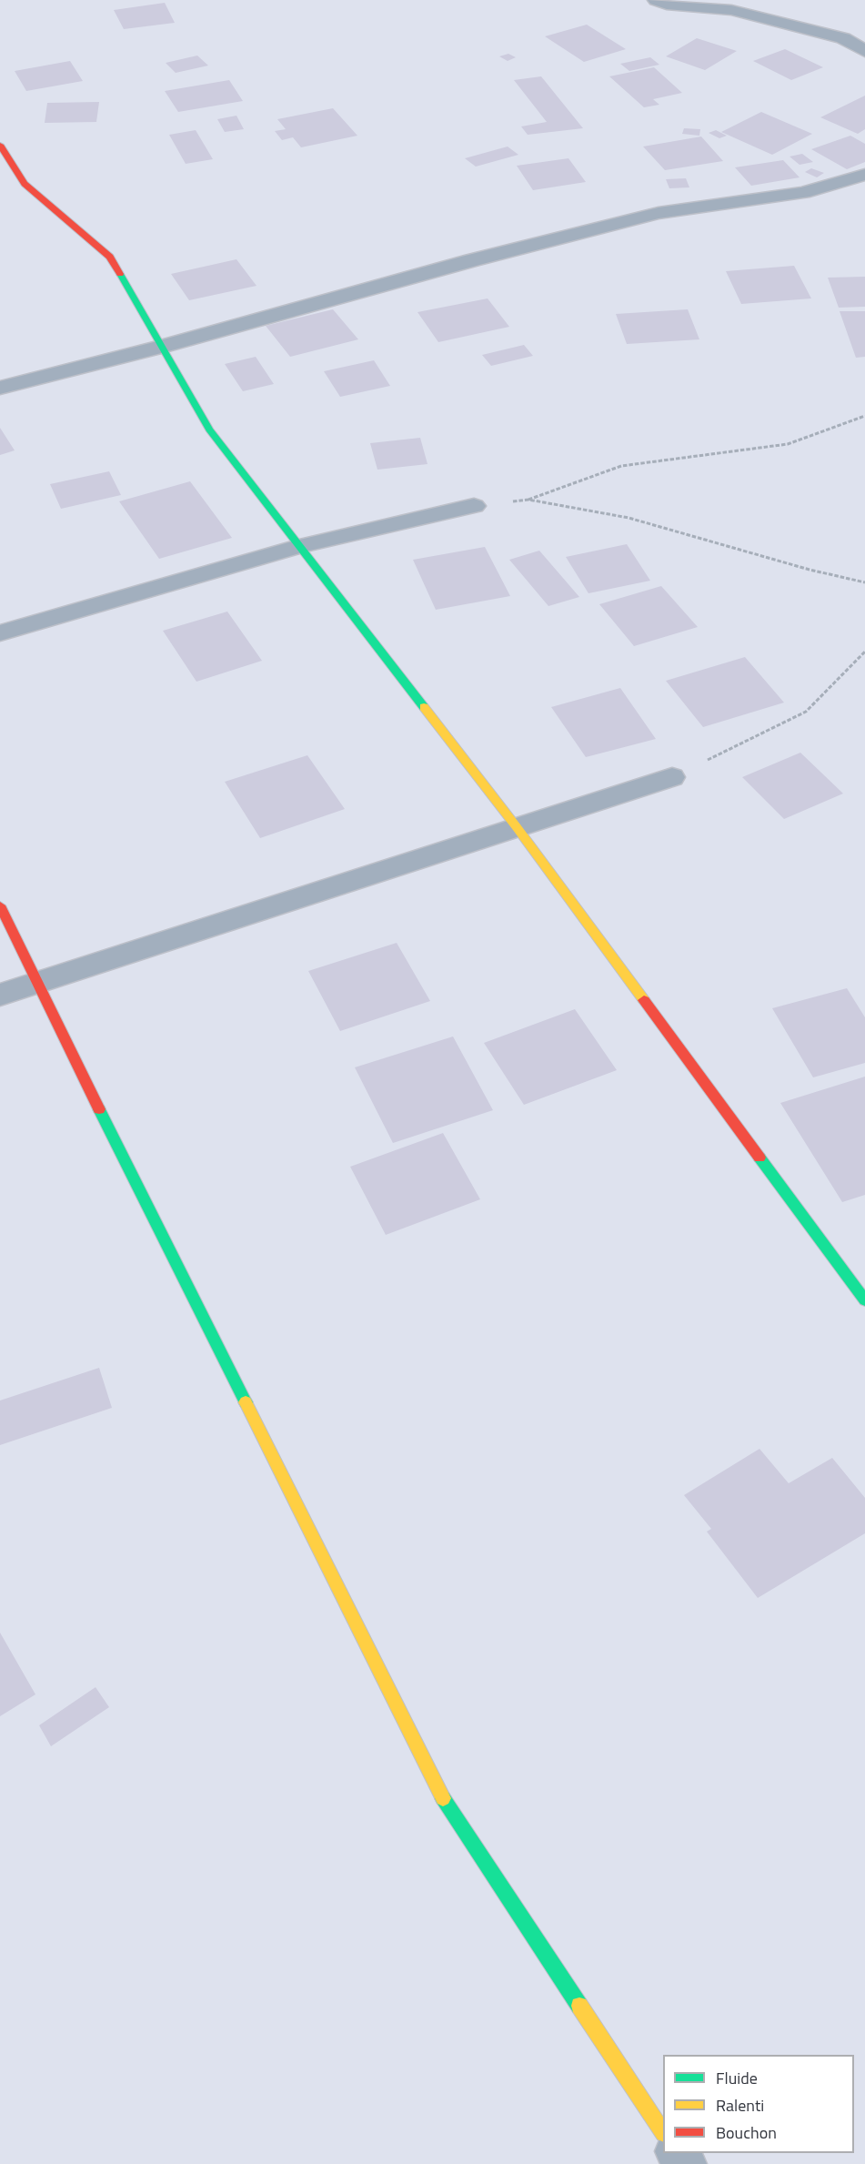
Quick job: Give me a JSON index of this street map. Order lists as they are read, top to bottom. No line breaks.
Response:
{"legend":["Fluide","Ralenti","Bouchon"]}
